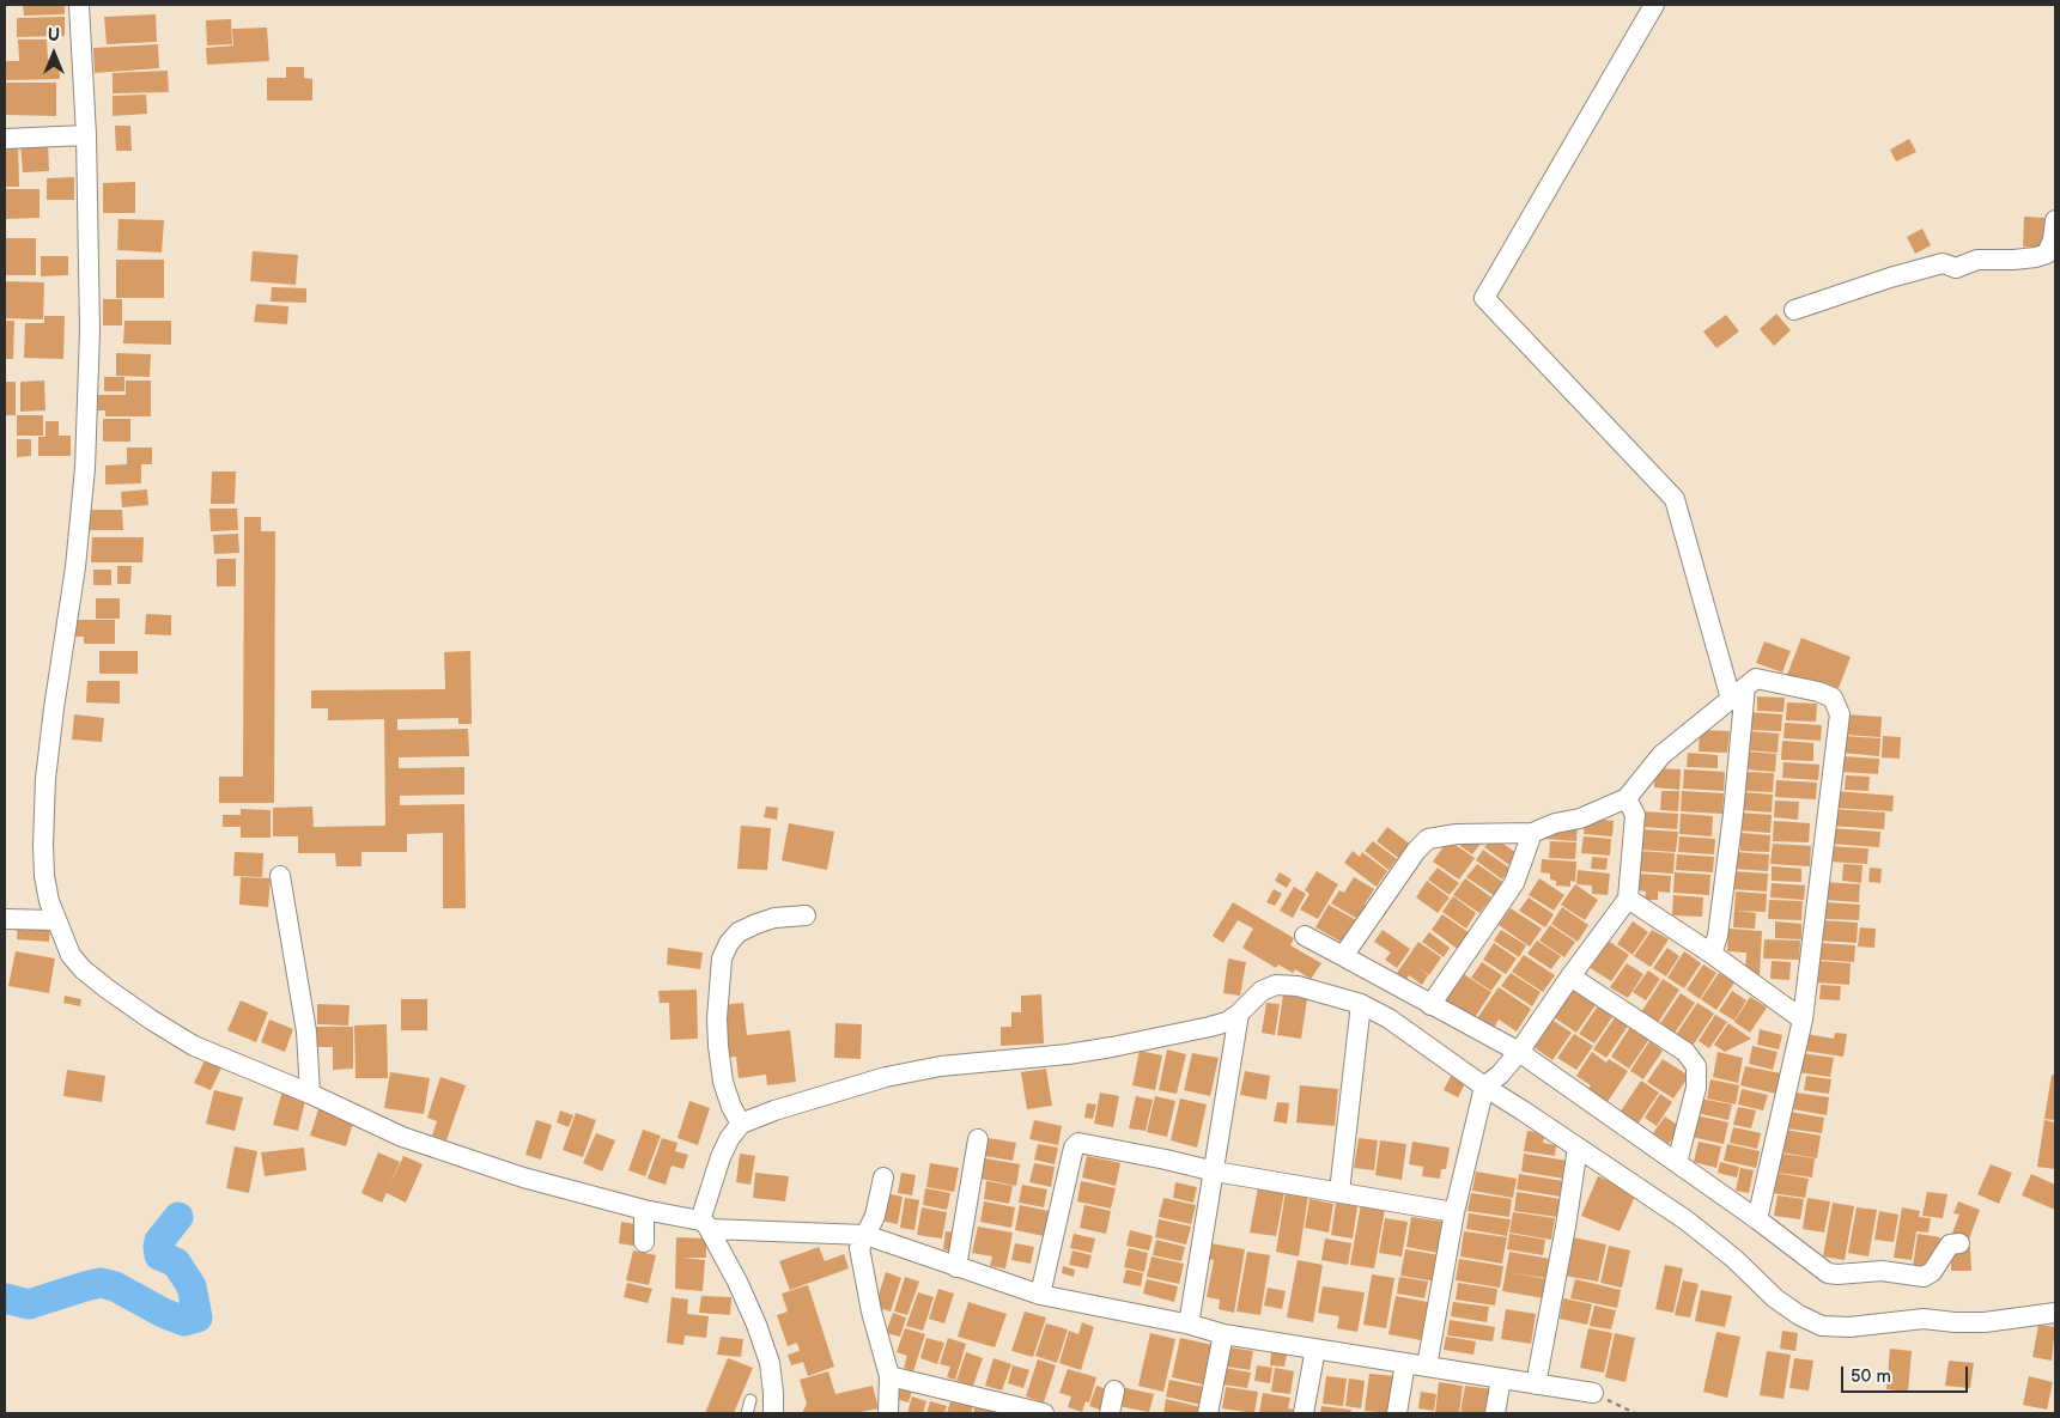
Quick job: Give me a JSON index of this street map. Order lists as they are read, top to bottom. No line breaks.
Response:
{"scale_bar":"50 m","north":"top"}
